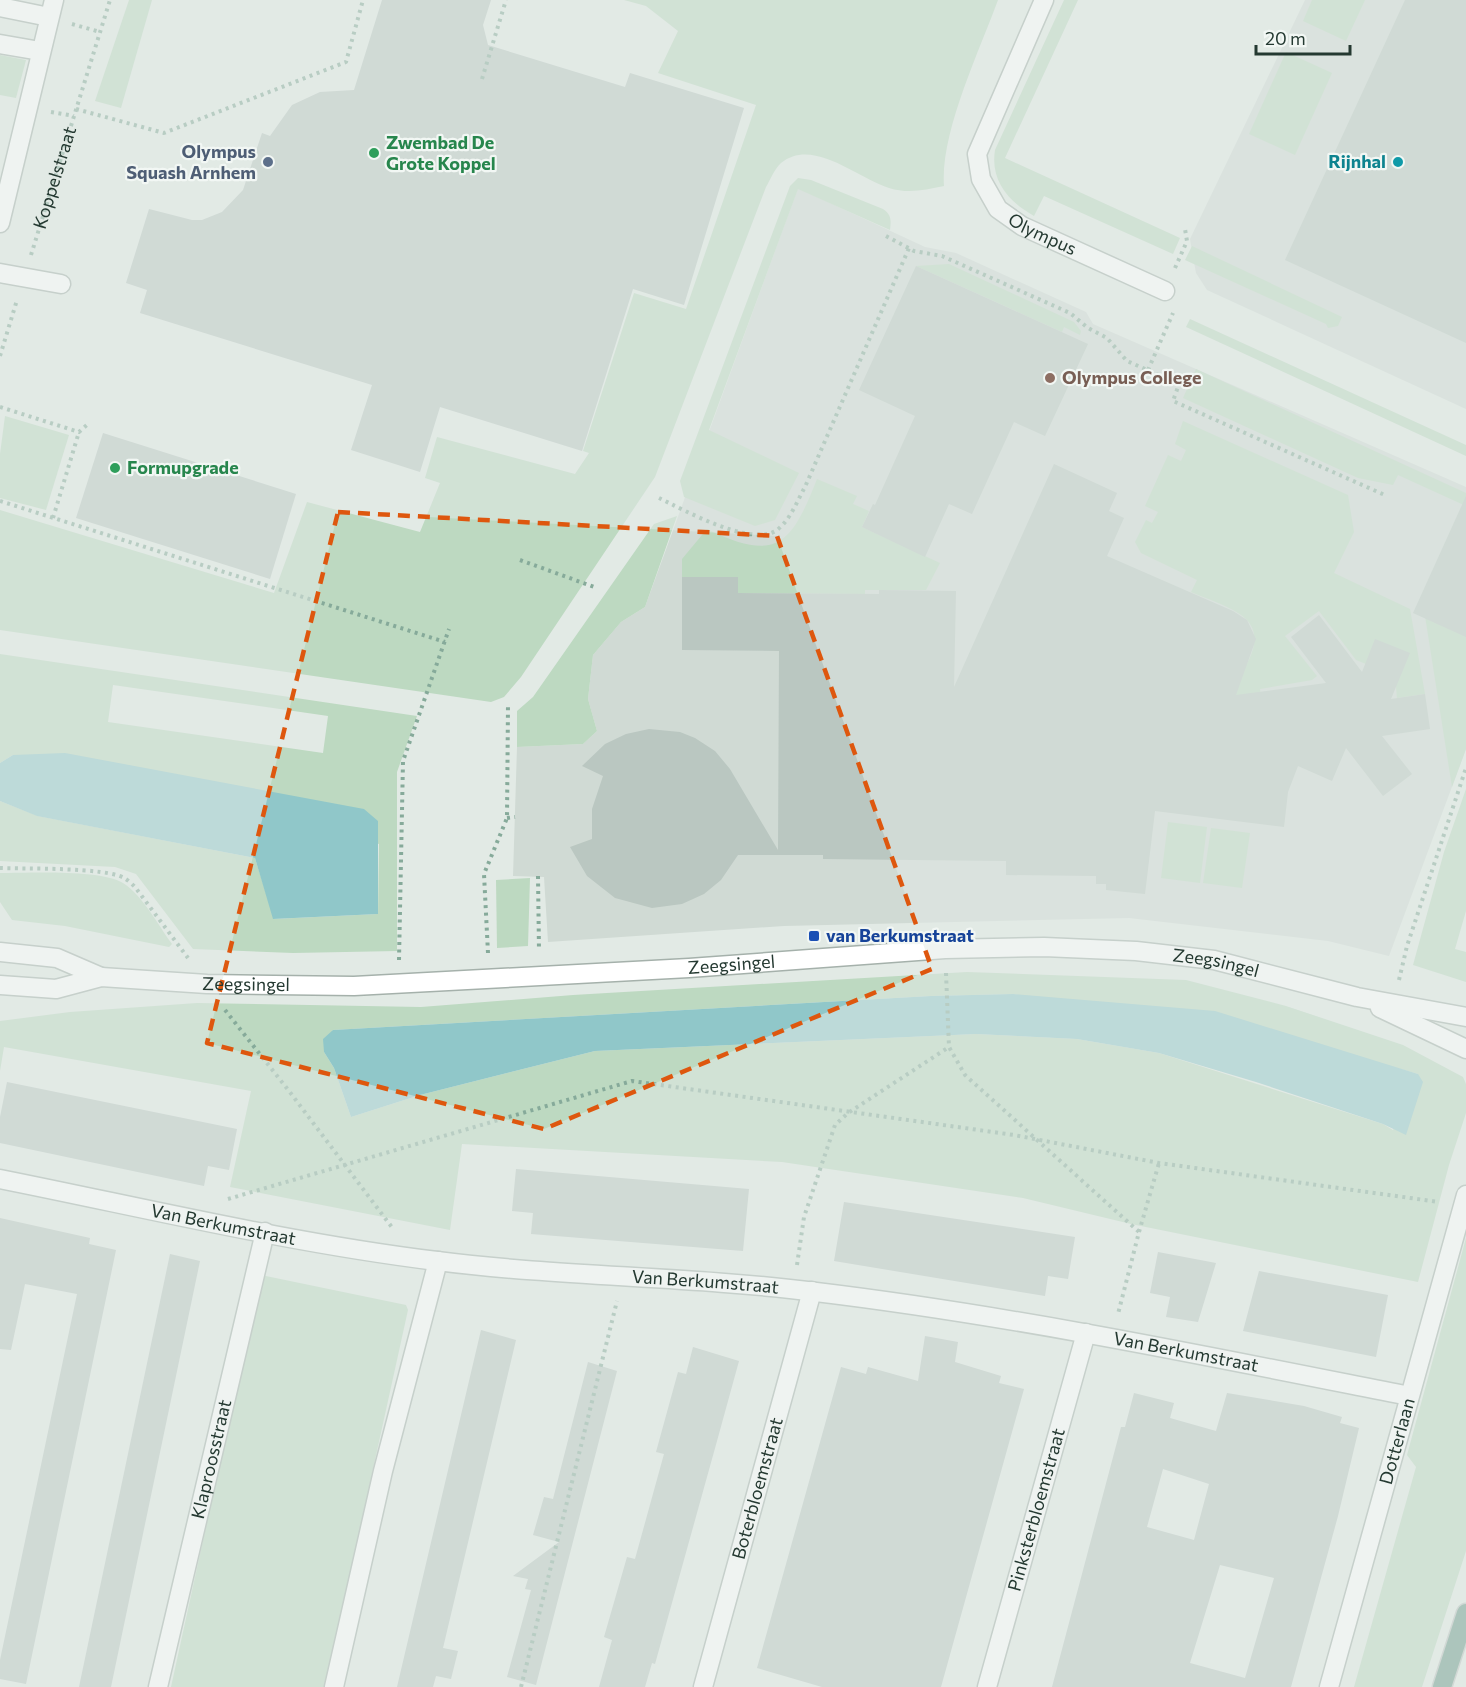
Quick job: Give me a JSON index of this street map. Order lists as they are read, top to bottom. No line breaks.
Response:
{"streets":{"street":["Olympus","Zeegsingel","Van Berkumstraat","Dotterlaan","Klaproosstraat","Boterbloemstraat","Pinksterbloemstraat"],"path":["Koppelstraat"]},"crossings":[["Van Berkumstraat","Dotterlaan"],["Van Berkumstraat","Klaproosstraat"],["Van Berkumstraat","Boterbloemstraat"],["Van Berkumstraat","Pinksterbloemstraat"]],"places":{"other":["Zwembad De Grote Koppel","Olympus Squash Arnhem","Rijnhal","Olympus College","Formupgrade"],"transit":["van Berkumstraat"]},"scale_bar":"20 m"}
